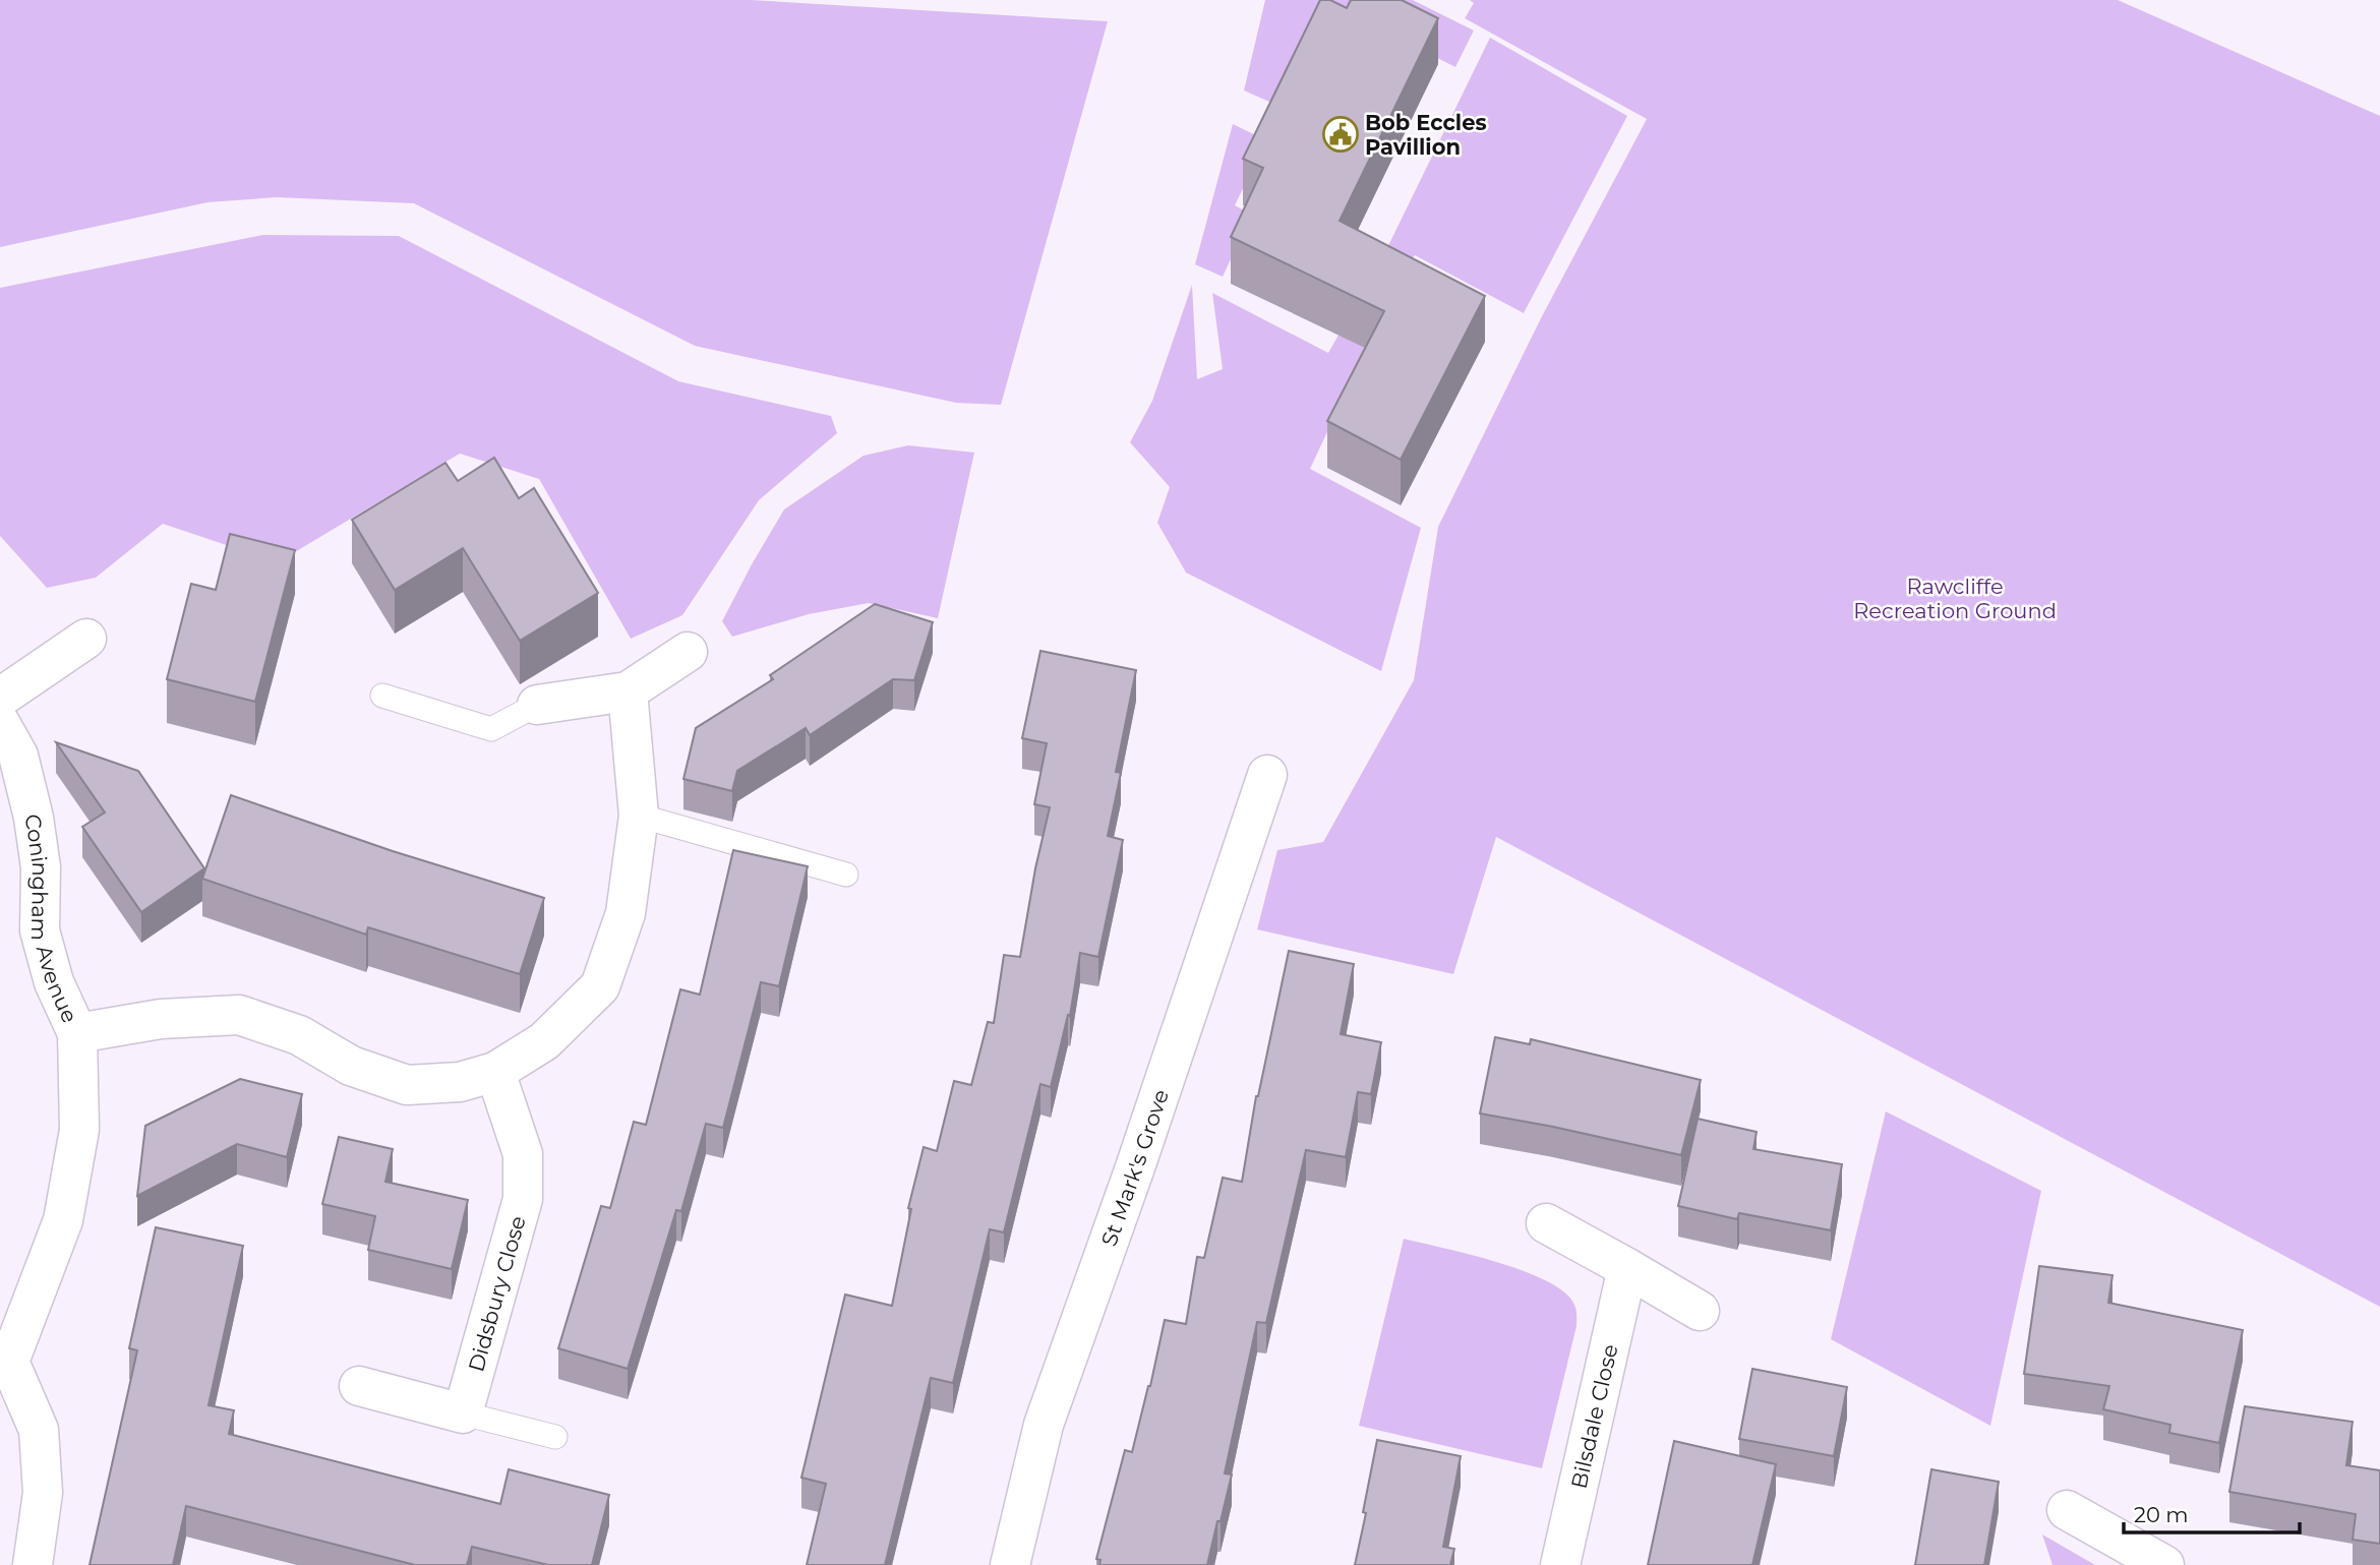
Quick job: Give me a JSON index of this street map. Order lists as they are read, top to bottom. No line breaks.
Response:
{"streets":{"street":["Coningham Avenue","St Mark's Grove","Didsbury Close","Bilsdale Close"]},"parks":["Rawcliffe Recreation Ground"],"places":{"public building":["Bob Eccles Pavillion"]},"scale_bar":"20 m"}
